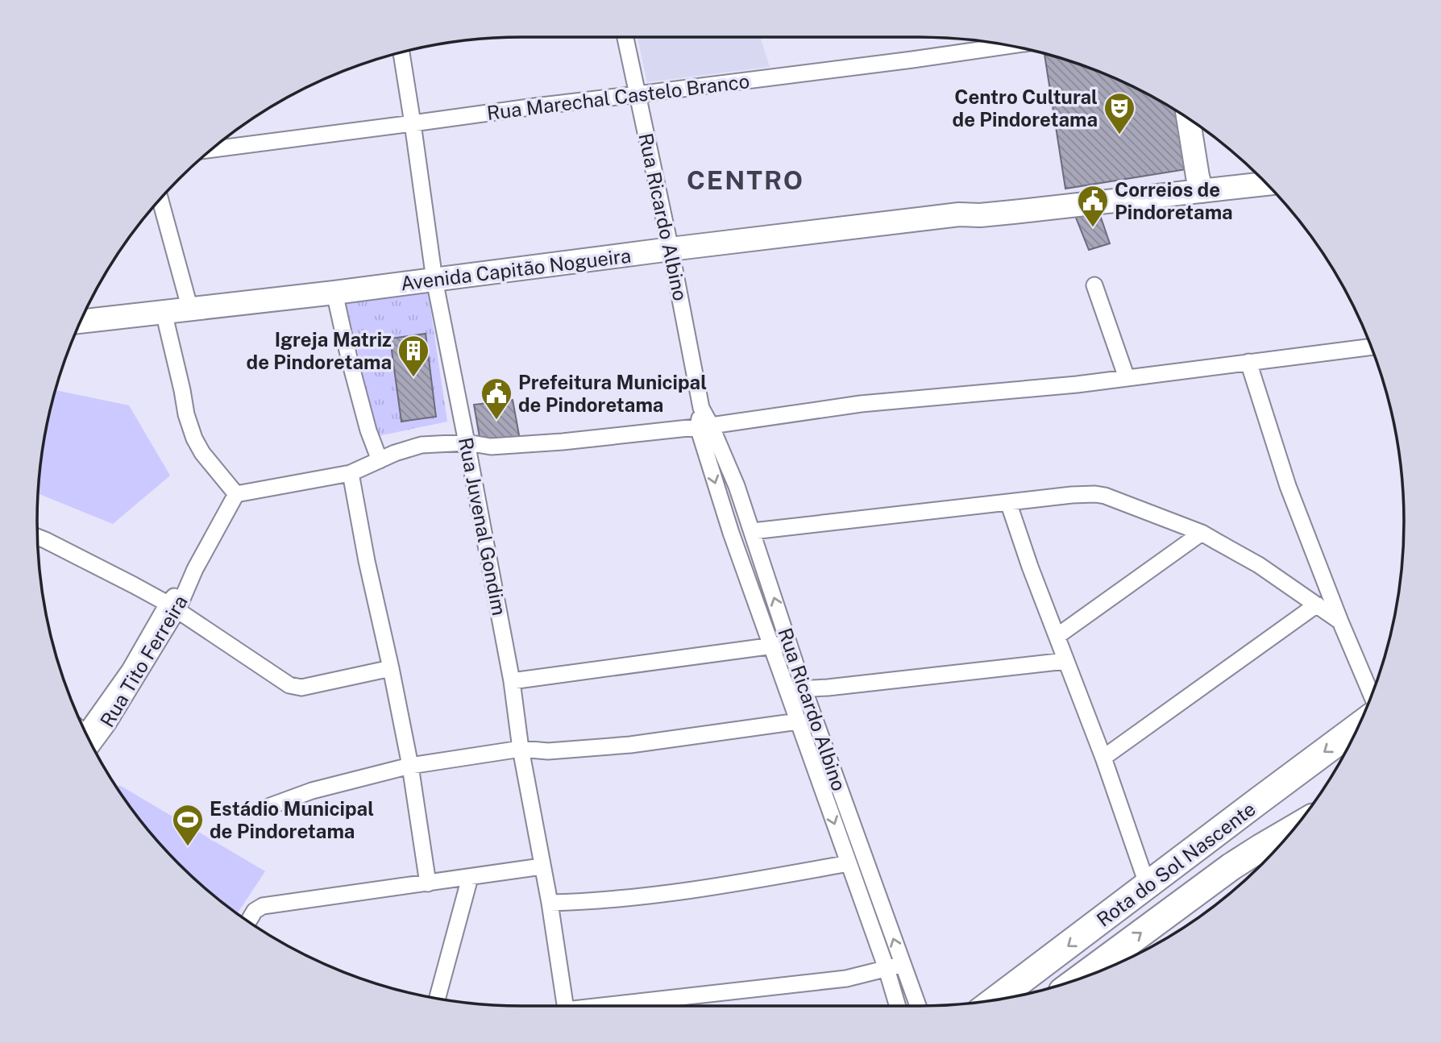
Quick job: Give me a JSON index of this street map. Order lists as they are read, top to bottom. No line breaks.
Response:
{"streets":{"highway":["Rota do Sol Nascente"],"main road":["Avenida Capitão Nogueira"],"street":["Rua Marechal Castelo Branco","Rua Ricardo Albino","Rua Juvenal Gondim","Rua Tito Ferreira"]},"crossings":[["Rua Marechal Castelo Branco","Rua Ricardo Albino"],["Rua Marechal Castelo Branco","Rua Juvenal Gondim"],["Rua Ricardo Albino","Avenida Capitão Nogueira"],["Rua Ricardo Albino","Rua Juvenal Gondim"],["Avenida Capitão Nogueira","Rua Juvenal Gondim"]],"districts":["CENTRO"],"places":{"theatre":["Centro Cultural de Pindoretama"],"public building":["Correios de Pindoretama","Prefeitura Municipal de Pindoretama"],"building":["Igreja Matriz de Pindoretama"],"sports":["Estádio Municipal de Pindoretama"]}}
